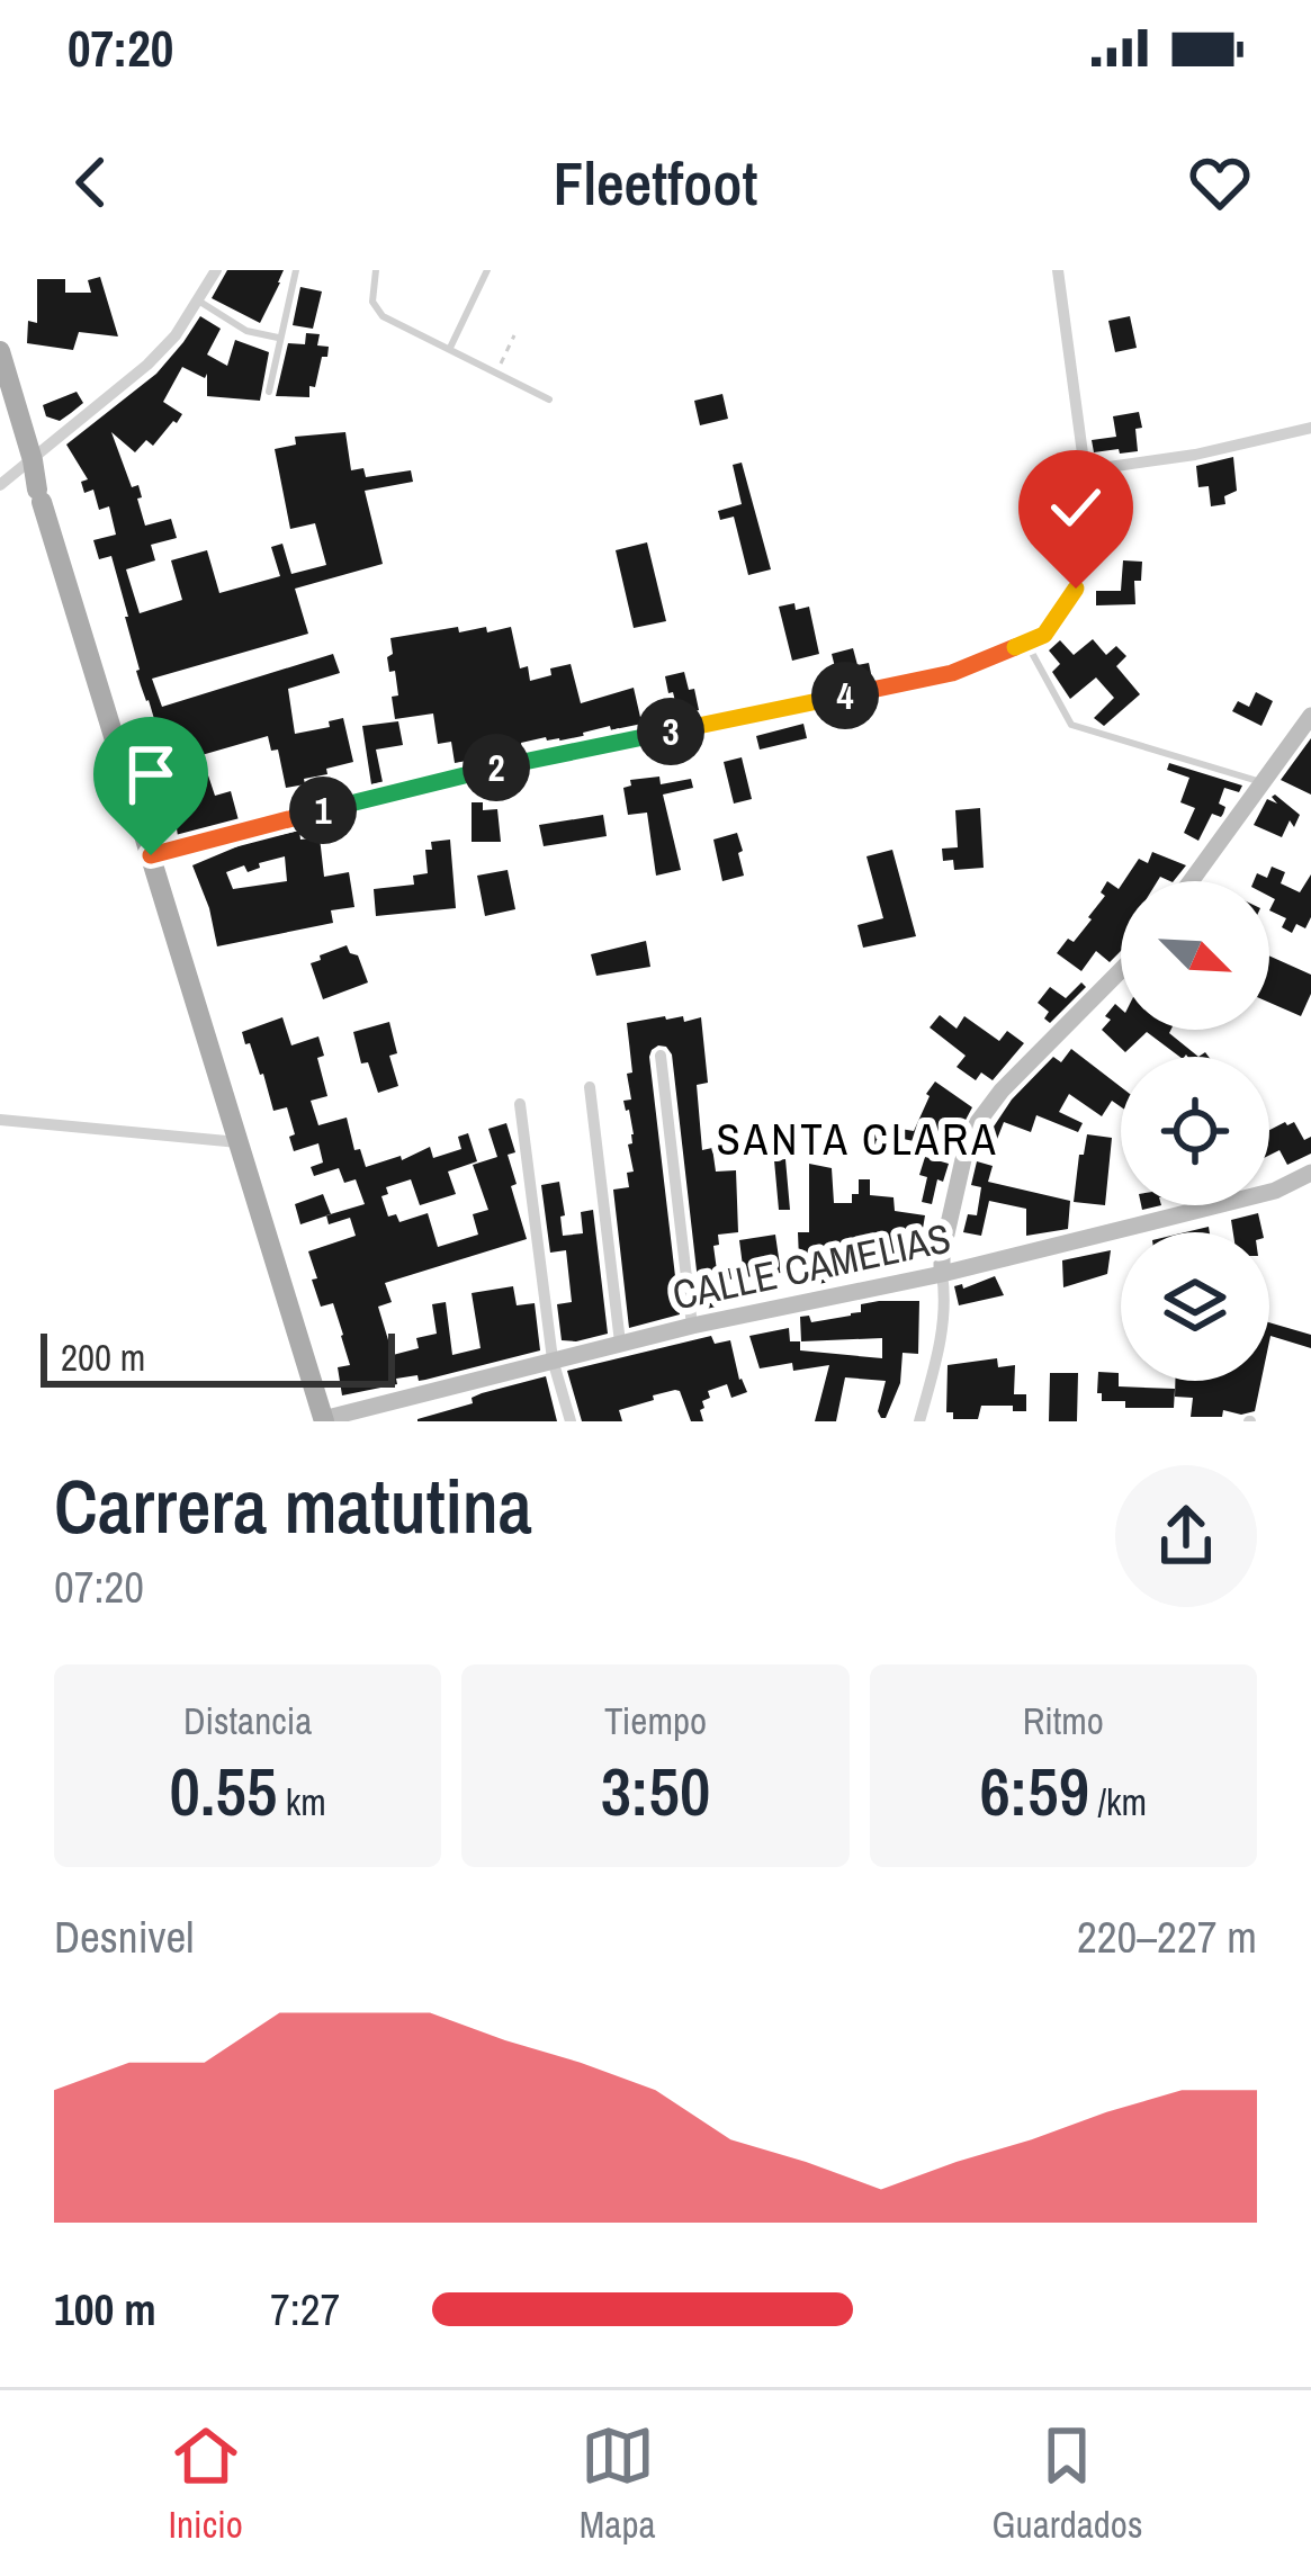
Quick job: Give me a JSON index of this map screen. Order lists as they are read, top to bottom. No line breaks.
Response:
{"streets":{"street":["CALLE CAMELIAS"]},"districts":["SANTA CLARA"],"scale_bar":"200 m","north":"bottom right","page":{"status":"07:20","header":"Fleetfoot","pins":["4","3","2","1"],"scale":"200 m","heading":["Carrera matutina","07:20"],"stats":[["Distancia","0.55 km"],["Tiempo","3:50"],["Ritmo","6:59 /km"]],"chart":["Desnivel","220–227 m"],"list":[{"name":"100 m","note":"7:27"}],"tabs":["Inicio","Mapa","Guardados"]}}
